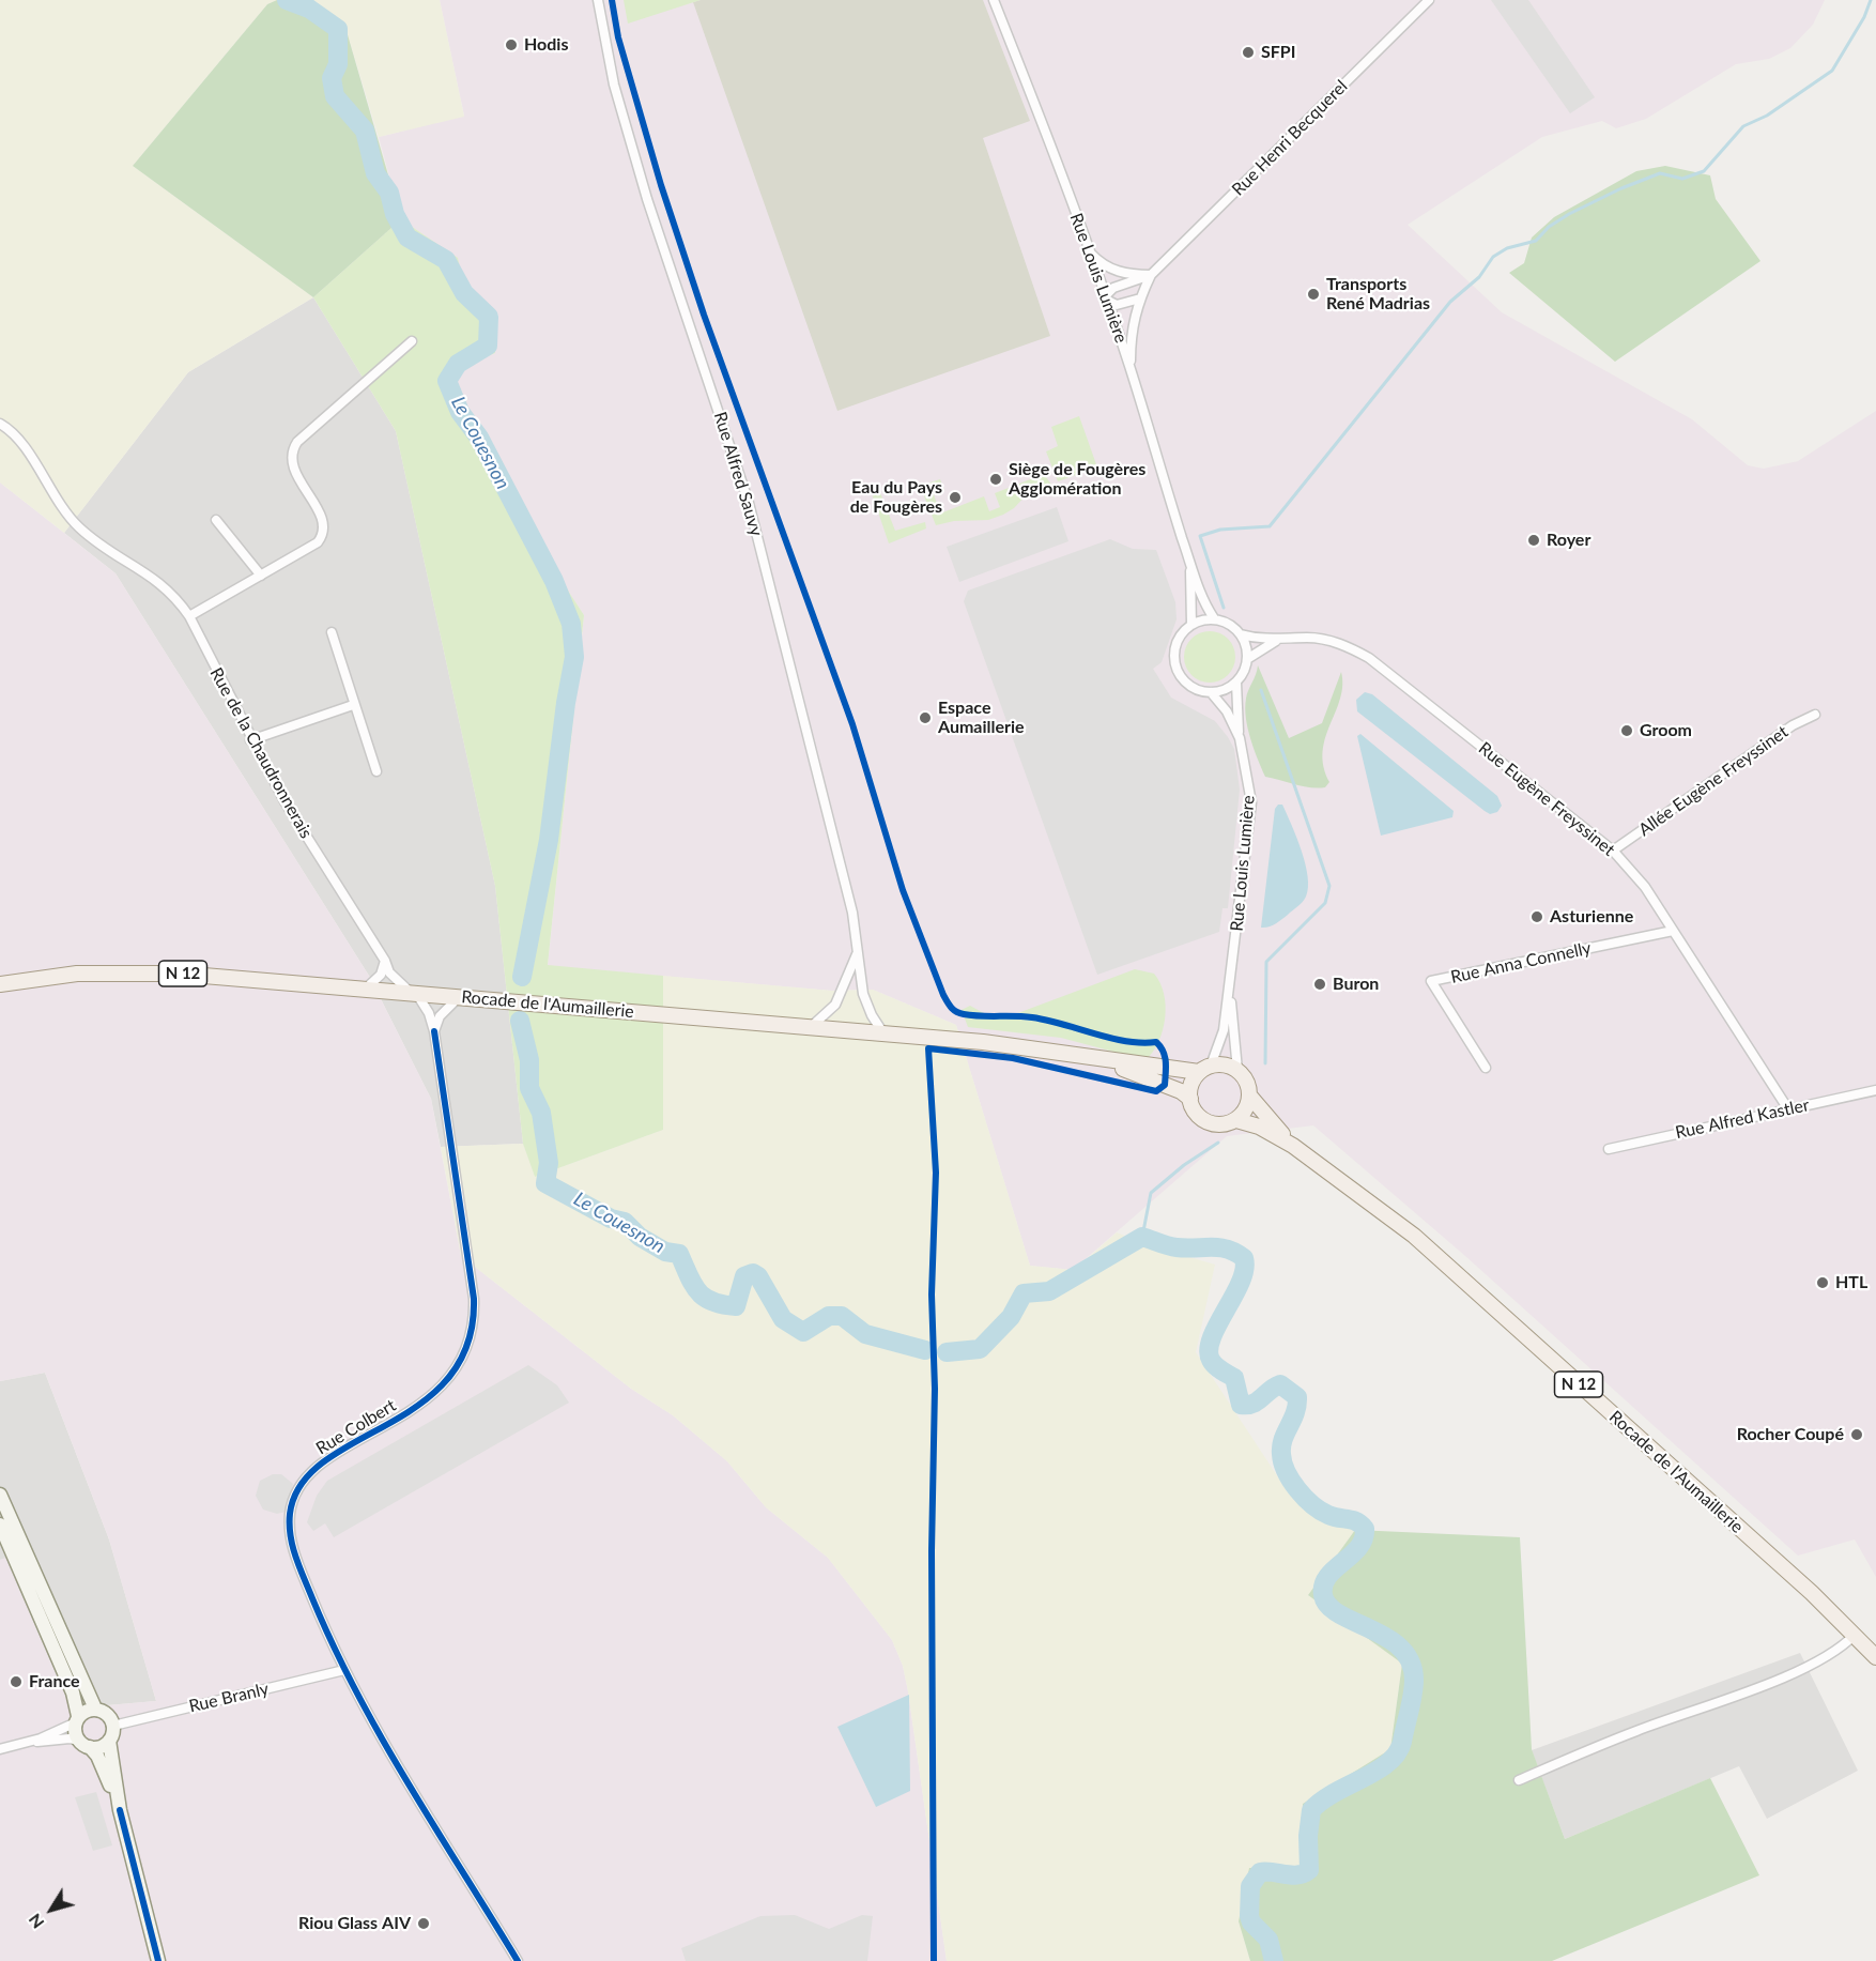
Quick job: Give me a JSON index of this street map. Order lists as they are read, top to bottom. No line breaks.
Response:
{"streets":{"main road":["N 12","Rocade de l'Aumaillerie"],"street":["Rue Henri Becquerel","Rue Louis Lumière","Rue Alfred Sauvy","Rue de la Chaudronnerais","Allée Eugène Freyssinet","Rue Eugène Freyssinet","Rue Anna Connelly","Rue Alfred Kastler","Rue Colbert","Rue Branly"]},"crossings":[["Rue Henri Becquerel","Rue Louis Lumière"],["Rue Louis Lumière","Rue Eugène Freyssinet"],["Rue Louis Lumière","Rocade de l'Aumaillerie"],["Rue Alfred Sauvy","Rocade de l'Aumaillerie"],["Rue de la Chaudronnerais","Rocade de l'Aumaillerie"],["Rue de la Chaudronnerais","Rue Colbert"],["Allée Eugène Freyssinet","Rue Eugène Freyssinet"],["Rue Eugène Freyssinet","Rue Anna Connelly"],["Rue Eugène Freyssinet","Rue Alfred Kastler"],["Rocade de l'Aumaillerie","Rue Colbert"],["Rue Colbert","Rue Branly"]],"water":["Le Couesnon"],"places":["Hodis","SFPI","Transports René Madrias","Siège de Fougères Agglomération","Eau du Pays de Fougères","Royer","Espace Aumaillerie","Groom","Asturienne","Buron","HTL","Rocher Coupé","France","Riou Glass AIV"],"north":"bottom left"}
